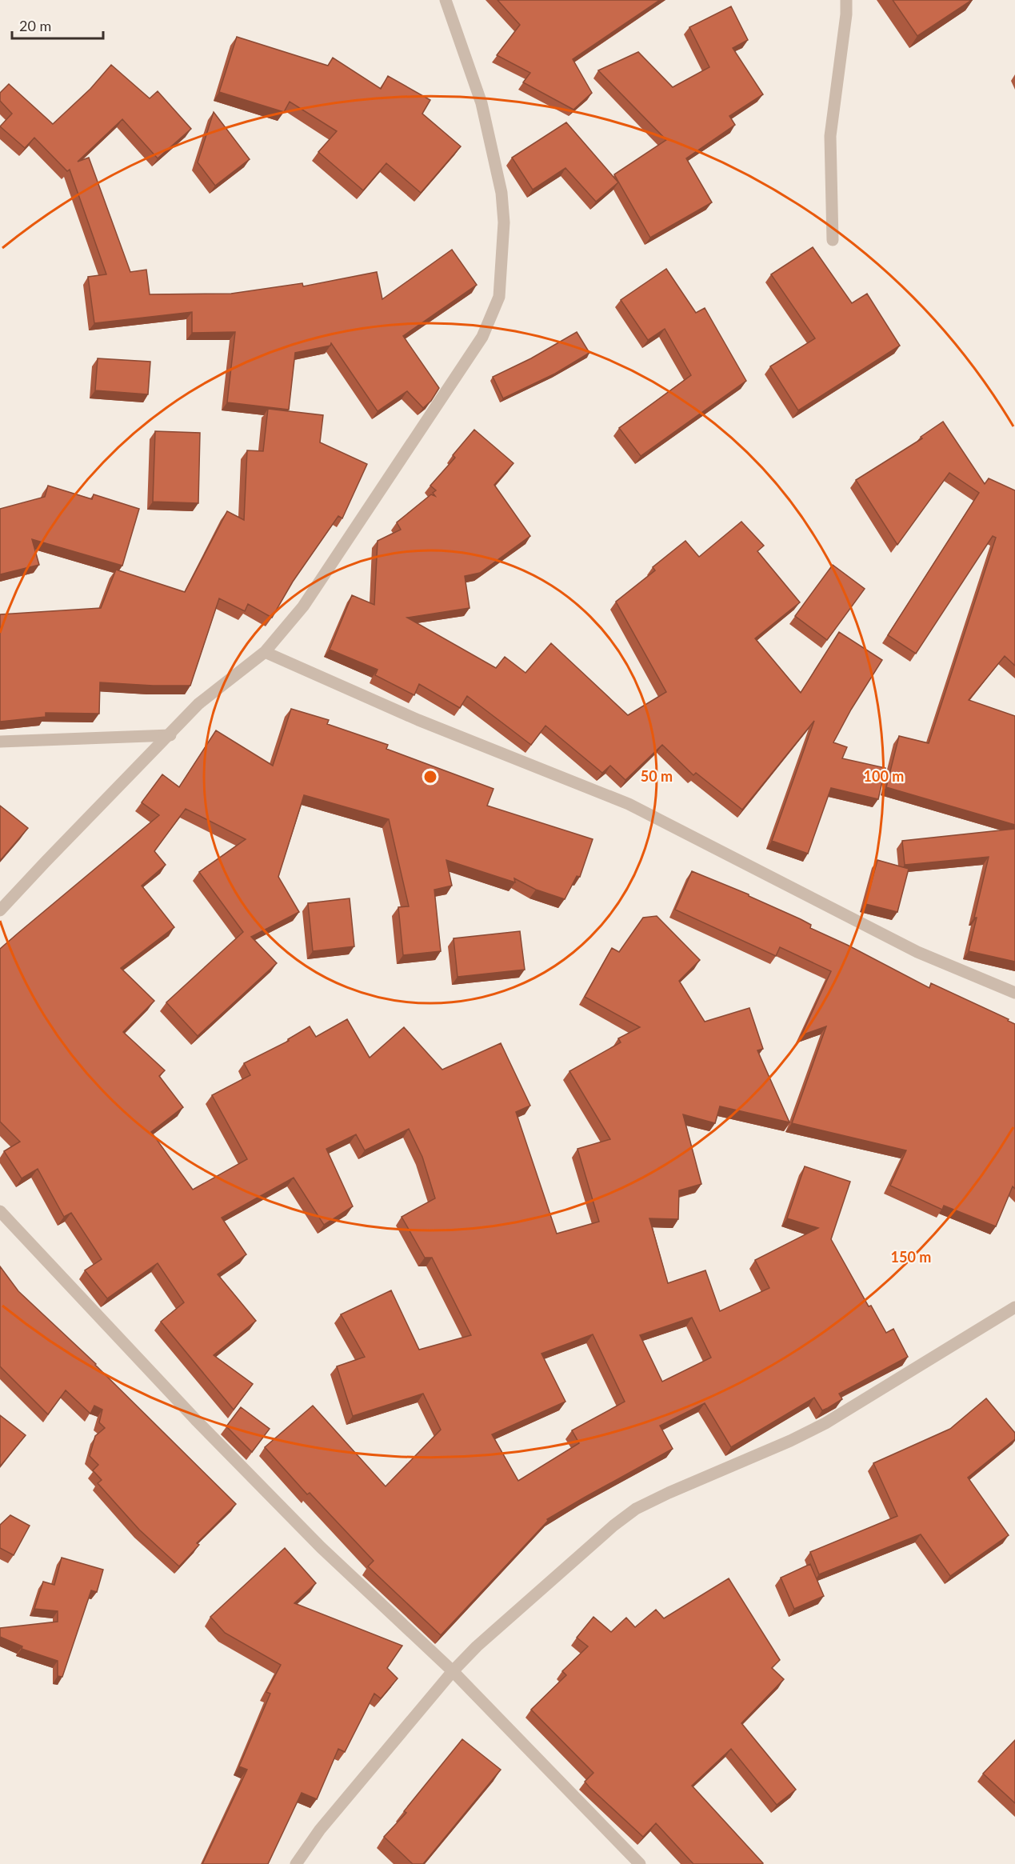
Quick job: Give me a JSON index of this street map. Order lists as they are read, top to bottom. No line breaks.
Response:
{"scale_bar":"20 m","rings":["50 m","100 m","150 m"]}
